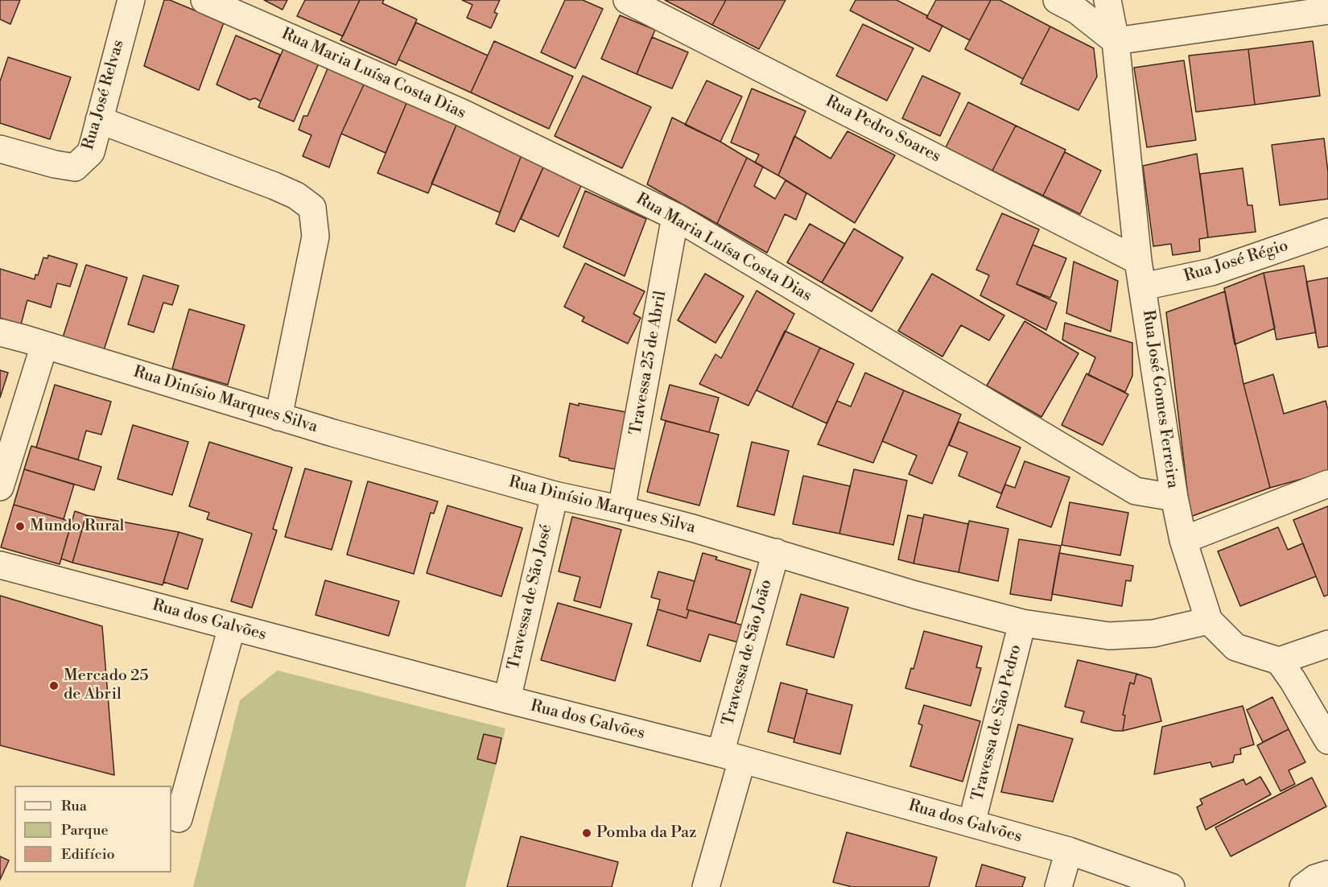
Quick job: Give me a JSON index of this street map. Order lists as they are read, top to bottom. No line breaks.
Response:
{"streets":{"street":["Rua Maria Luísa Costa Dias","Rua José Relvas","Rua Pedro Soares","Rua José Régio","Travessa 25 de Abril","Rua José Gomes Ferreira","Rua Dinísio Marques Silva","Travessa de São José","Rua dos Galvões","Travessa de São João","Travessa de São Pedro"]},"crossings":[["Rua Maria Luísa Costa Dias","Travessa 25 de Abril"],["Rua Maria Luísa Costa Dias","Rua José Gomes Ferreira"],["Rua Pedro Soares","Rua José Gomes Ferreira"],["Rua José Régio","Rua José Gomes Ferreira"],["Travessa 25 de Abril","Rua Dinísio Marques Silva"],["Rua José Gomes Ferreira","Rua Dinísio Marques Silva"],["Rua Dinísio Marques Silva","Travessa de São José"],["Rua Dinísio Marques Silva","Travessa de São João"],["Rua Dinísio Marques Silva","Travessa de São Pedro"],["Travessa de São José","Rua dos Galvões"],["Rua dos Galvões","Travessa de São João"],["Rua dos Galvões","Travessa de São Pedro"]],"places":["Mundo Rural","Mercado 25 de Abril","Pomba da Paz"],"legend":["Rua","Parque","Edifício"]}
